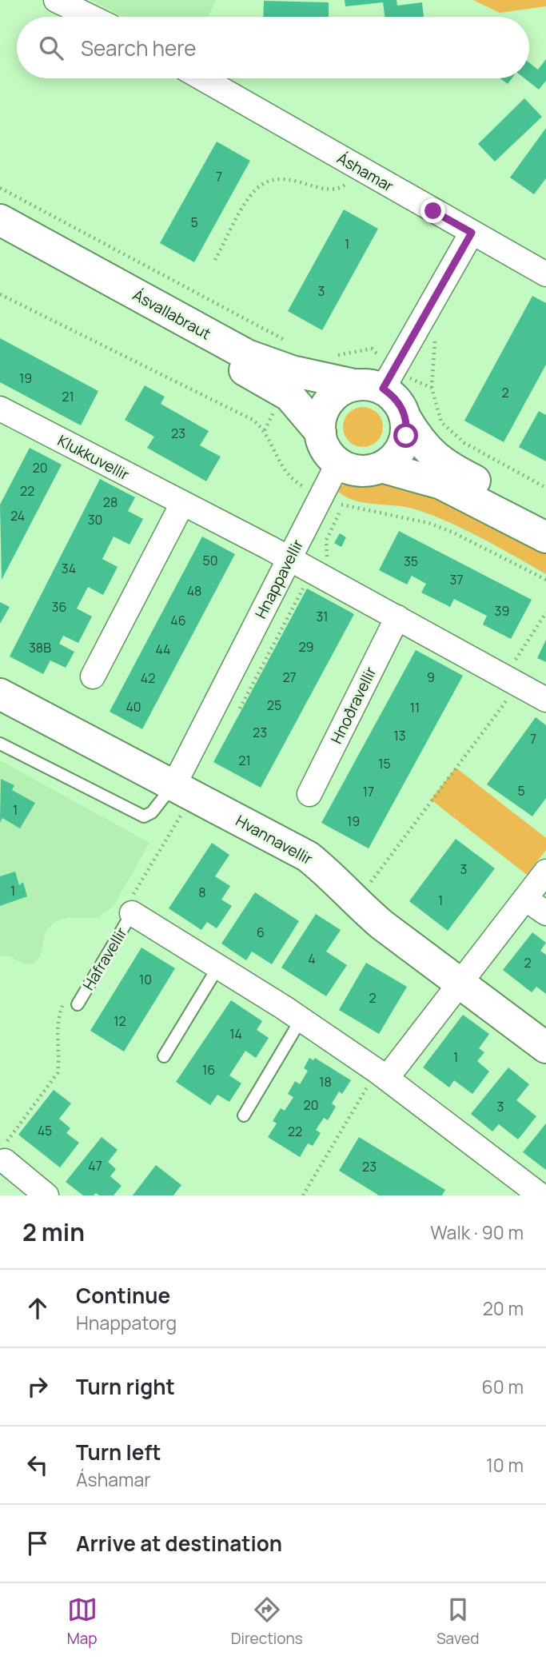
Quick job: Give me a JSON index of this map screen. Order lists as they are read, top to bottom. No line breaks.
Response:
{"streets":{"main road":["Ásvallabraut","Hvannavellir"],"street":["Áshamar","Klukkuvellir","Hnappavellir","Hnoðravellir","Hafravellir"]},"crossings":[["Ásvallabraut","Hnappavellir"],["Klukkuvellir","Hnappavellir"],["Hnappavellir","Hvannavellir"]],"house_numbers":["7","5","1","3","19","2","21","23","20","22","28","24","30","50","35","34","37","48","36","39","31","46","29","38B","44","27","9","42","25","40","11","23","13","7","21","15","5","17","1","19","3","1","8","1","6","4","2","10","2","12","14","1","16","18","20","3","45","22","47","23"],"page":{"search":"Search here","heading":["2 min","Walk · 90 m"],"list":[["Continue","Hnappatorg","20 m"],["Turn right","60 m"],["Turn left","Áshamar","10 m"],"Arrive at destination"],"nav":["Map","Directions","Saved"]}}
